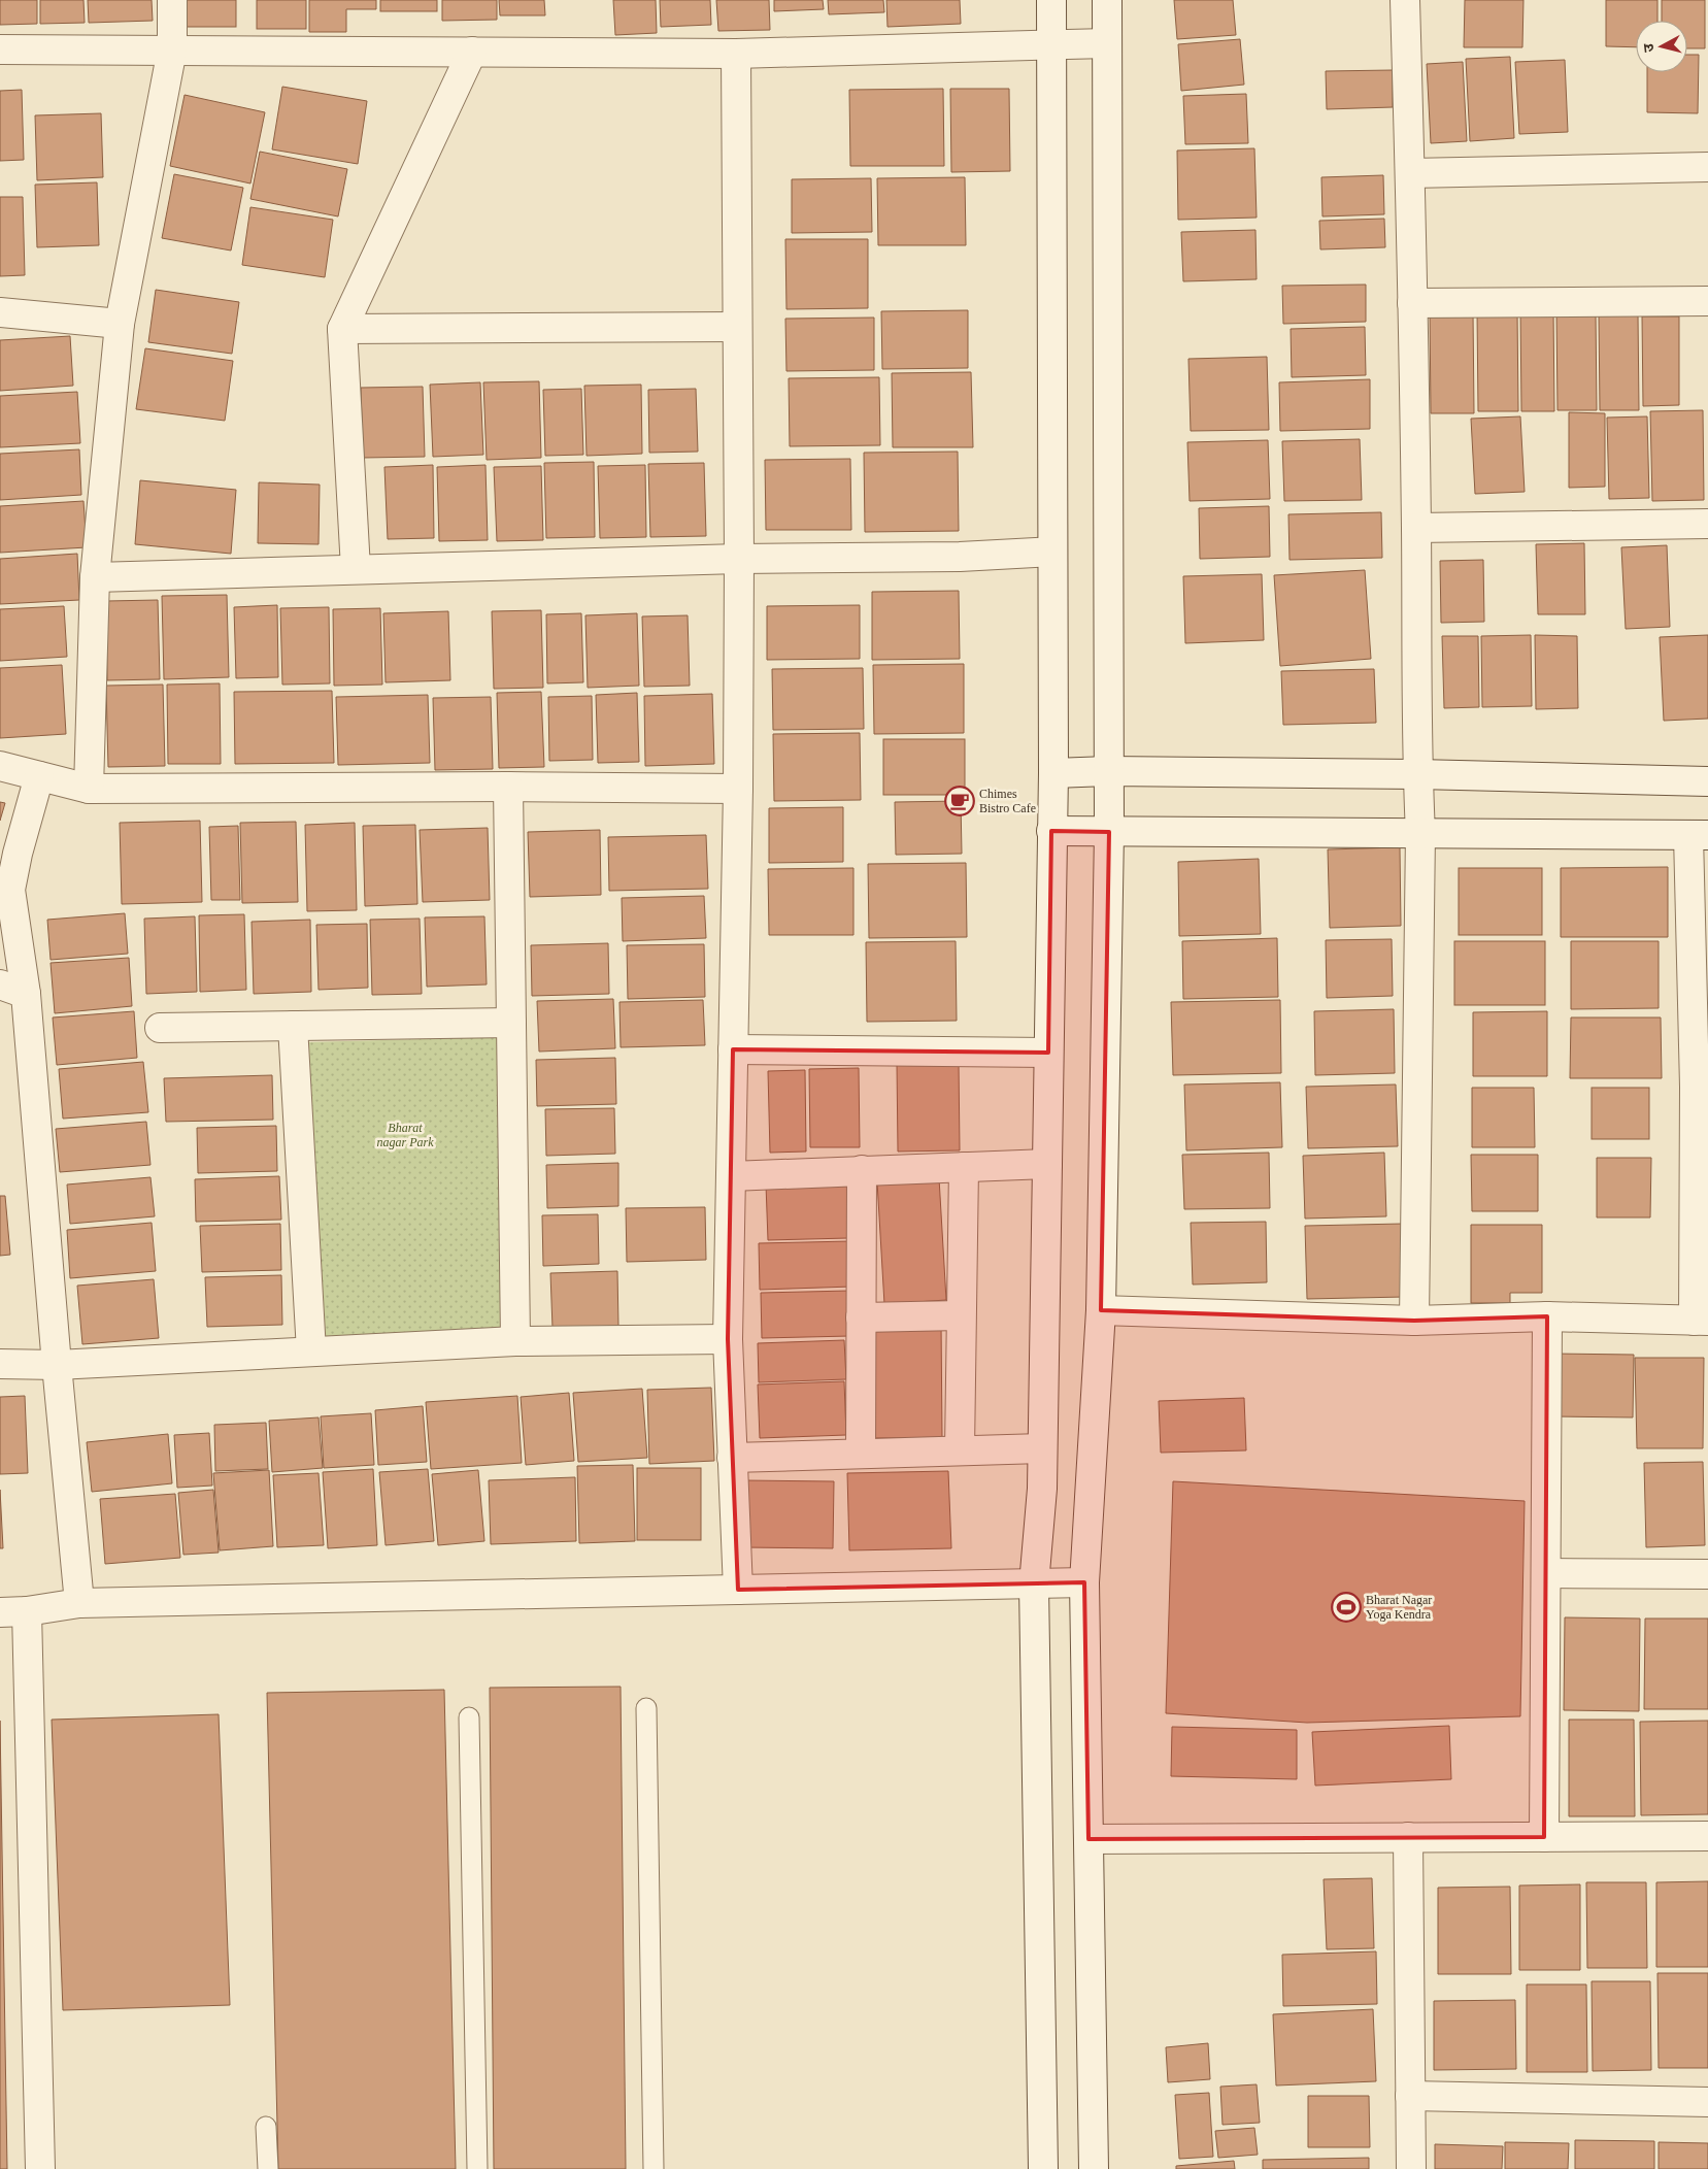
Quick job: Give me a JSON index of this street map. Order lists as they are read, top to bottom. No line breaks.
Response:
{"parks":["Bharat nagar Park"],"places":{"cafe":["Chimes Bistro Cafe"],"sports":["Bharat Nagar Yoga Kendra"]},"north":"left"}
